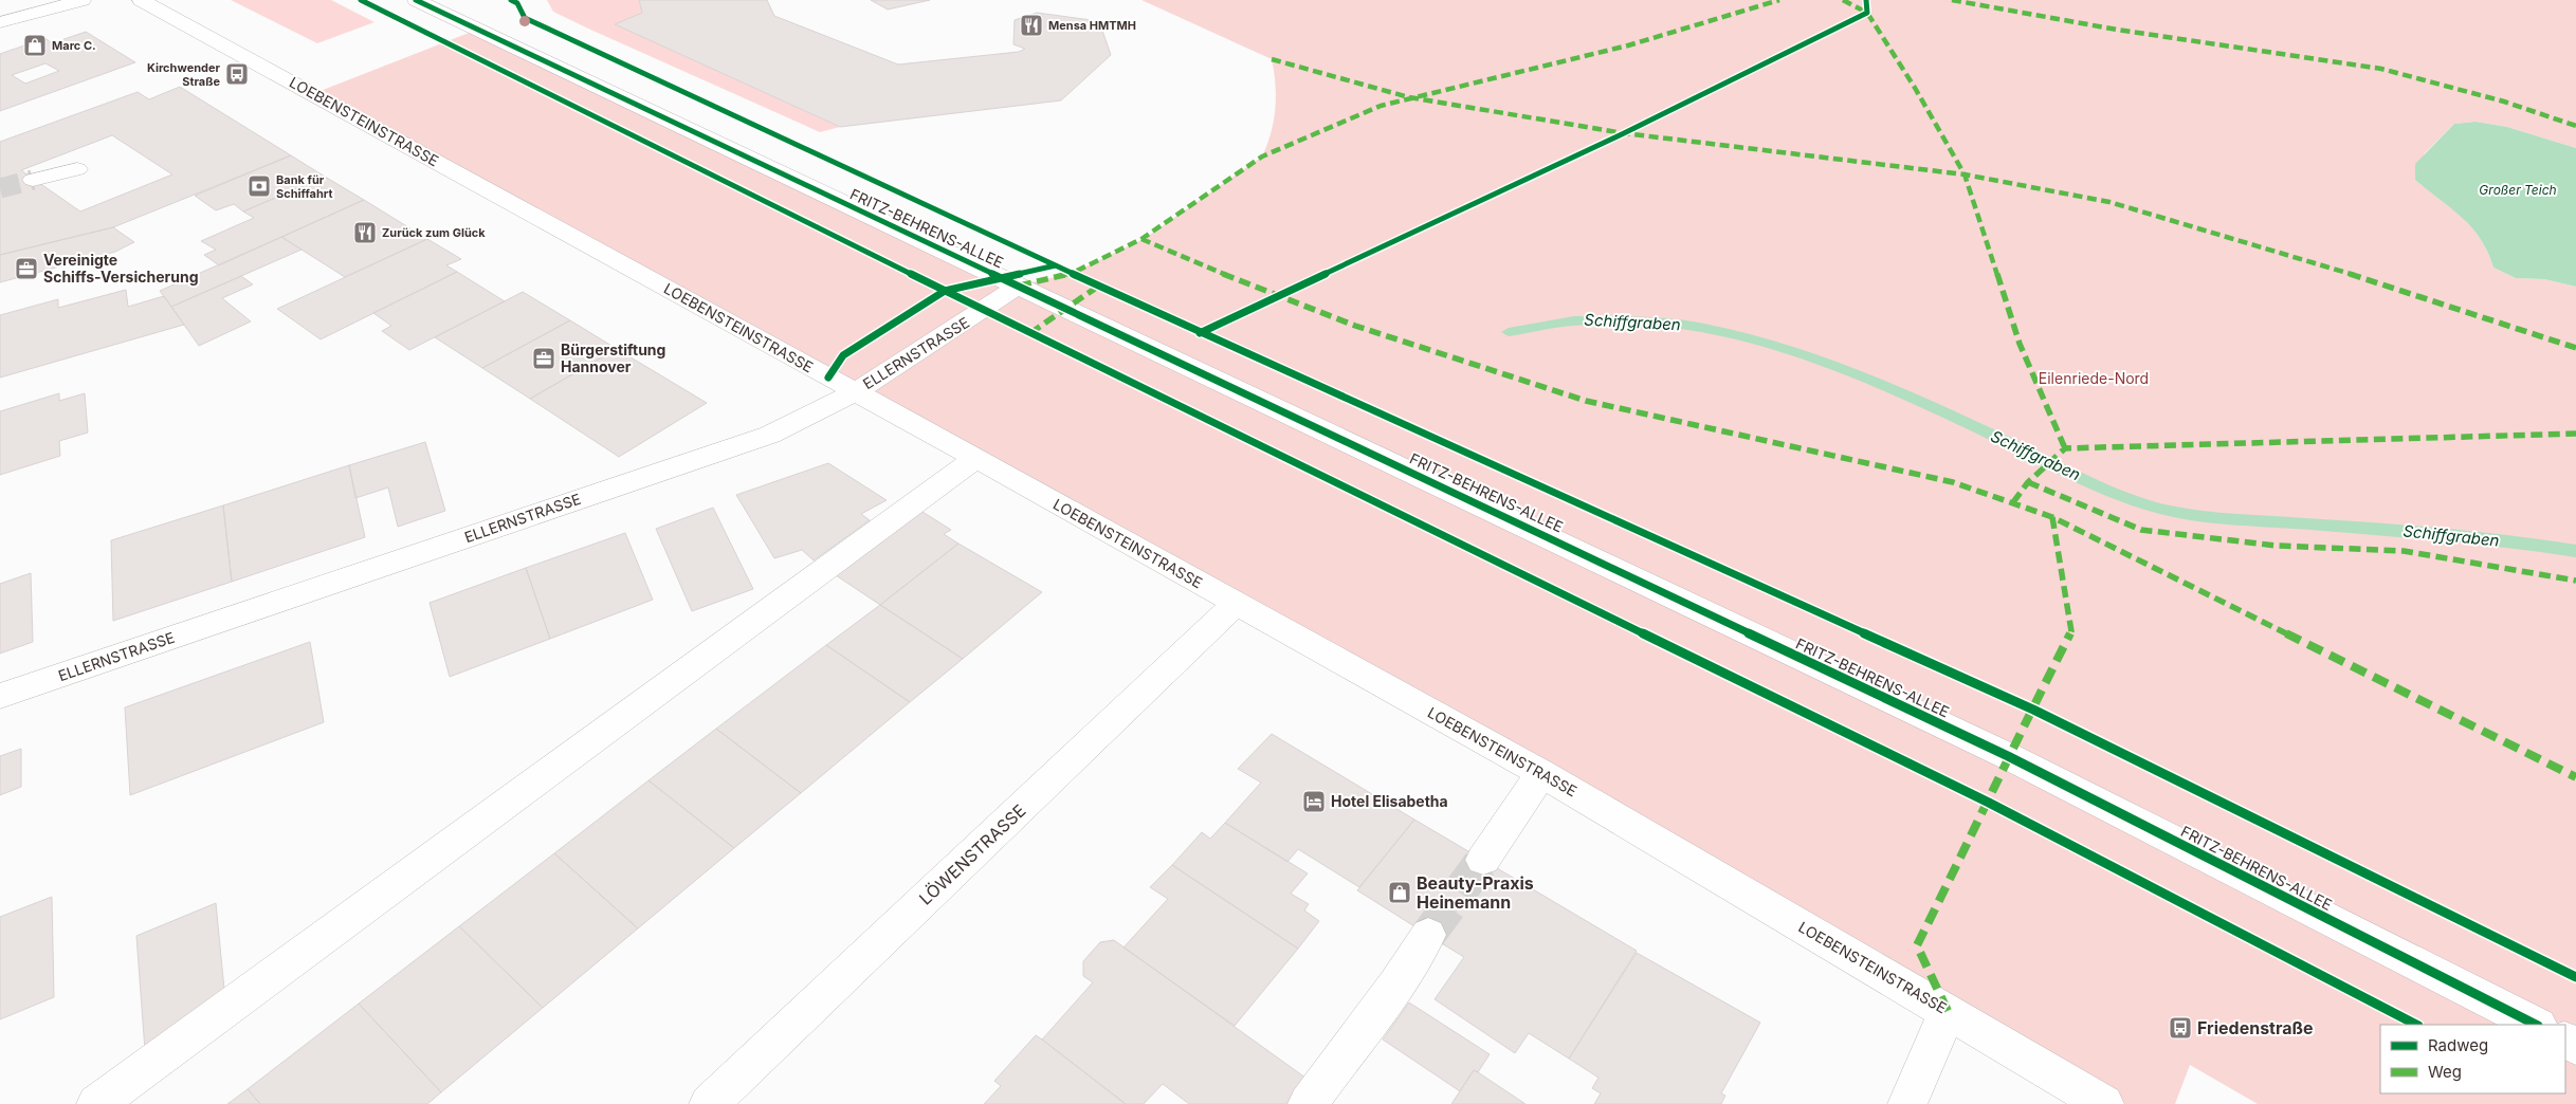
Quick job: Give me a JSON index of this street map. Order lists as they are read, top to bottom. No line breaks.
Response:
{"streets":{"street":["LOEBENSTEINSTRASSE","FRITZ-BEHRENS-ALLEE","ELLERNSTRASSE","LÖWENSTRASSE"]},"crossings":[["LOEBENSTEINSTRASSE","ELLERNSTRASSE"],["LOEBENSTEINSTRASSE","LÖWENSTRASSE"],["FRITZ-BEHRENS-ALLEE","ELLERNSTRASSE"]],"water":["Großer Teich","Schiffgraben"],"parks":["Eilenriede-Nord"],"places":{"restaurant":["Mensa HMTMH","Zurück zum Glück"],"shop":["Marc C.","Beauty-Praxis Heinemann"],"bus stop":["Kirchwender Straße","Friedenstraße"],"bank":["Bank für Schiffahrt"],"office":["Vereinigte Schiffs-Versicherung","Bürgerstiftung Hannover"],"hotel":["Hotel Elisabetha"]},"legend":["Radweg","Weg"]}
